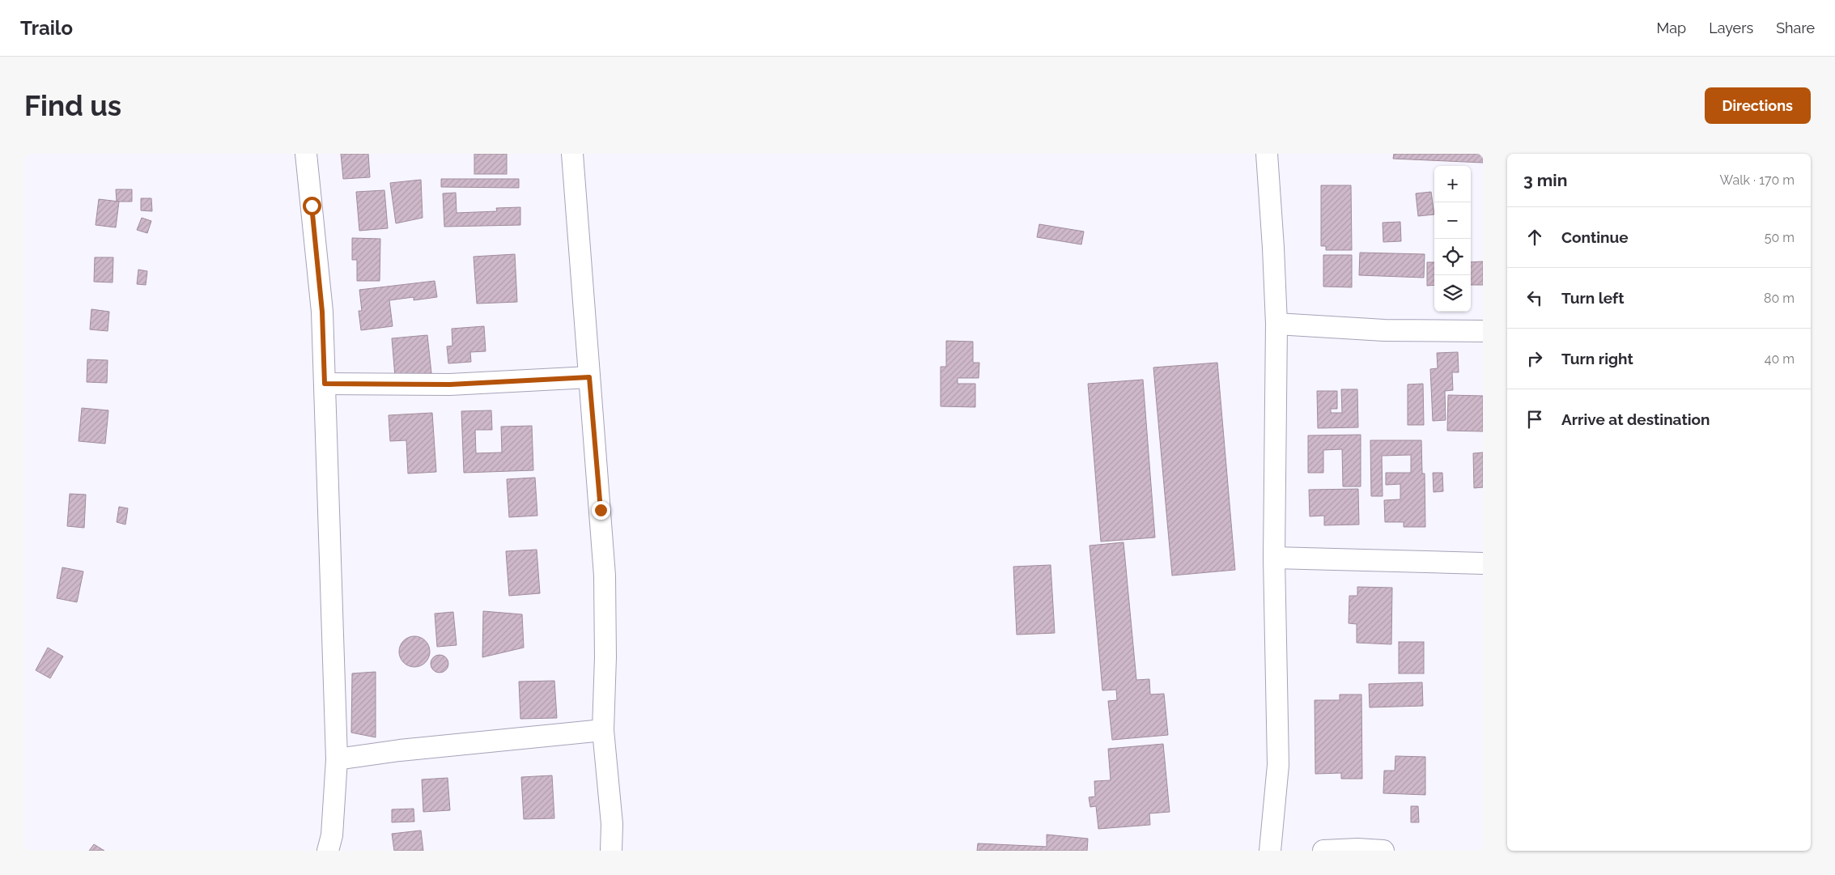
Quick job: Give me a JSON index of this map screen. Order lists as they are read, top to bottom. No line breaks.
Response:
{"page":{"header":"Trailo","nav":["Map","Layers","Share"],"buttons":"Directions","title":"Find us","heading":["3 min","Walk · 170 m"],"map_buttons":["+","−"],"list":[["Continue","50 m"],["Turn left","80 m"],["Turn right","40 m"],"Arrive at destination"]}}
